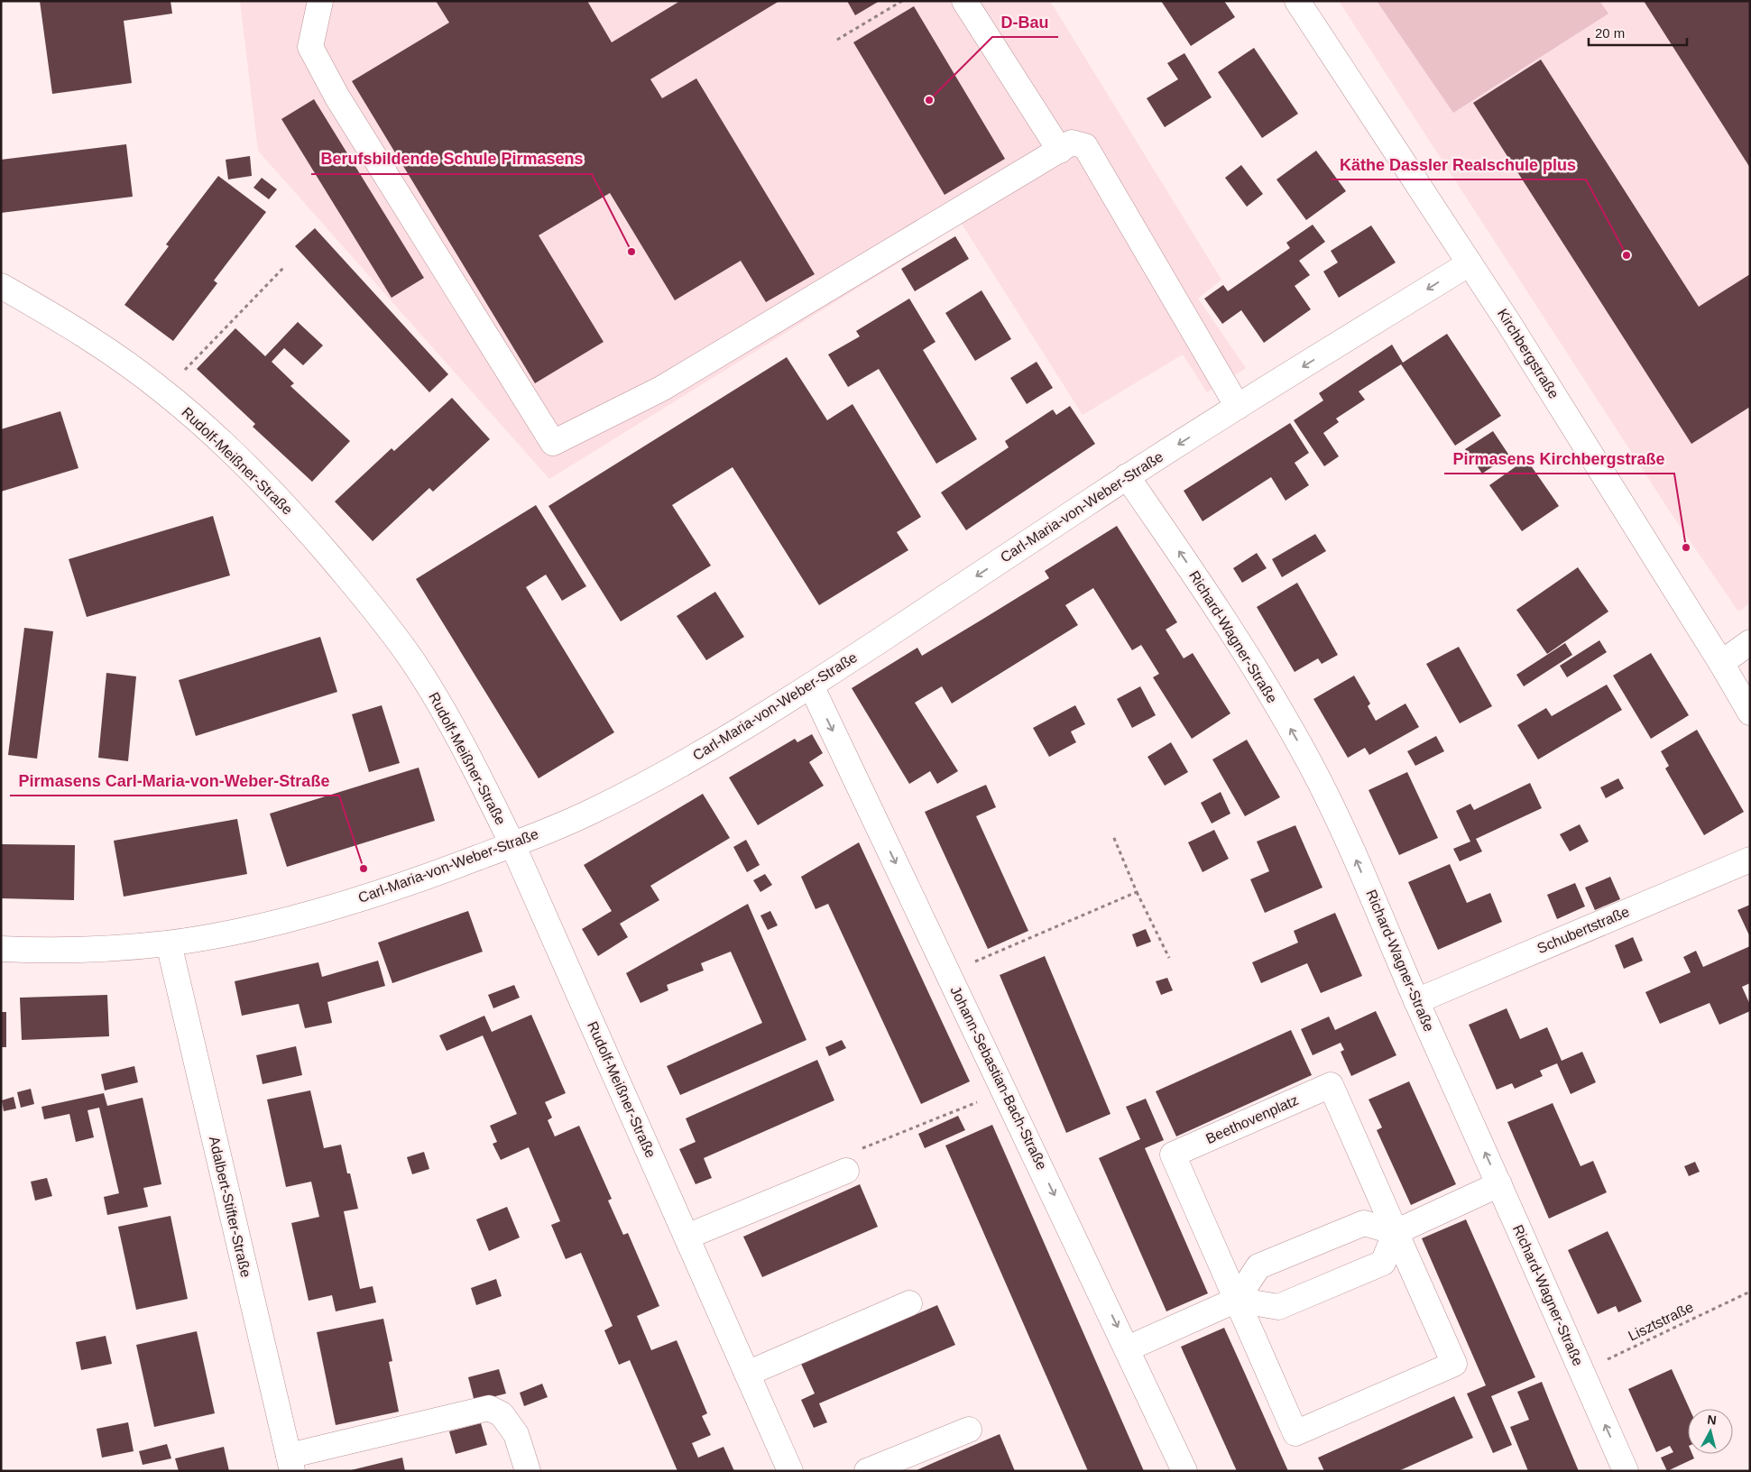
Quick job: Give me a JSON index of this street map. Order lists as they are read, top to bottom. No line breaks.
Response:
{"streets":{"street":["Kirchbergstraße","Rudolf-Meißner-Straße","Carl-Maria-von-Weber-Straße","Richard-Wagner-Straße","Schubertstraße","Johann-Sebastian-Bach-Straße","Beethovenplatz","Adalbert-Stifter-Straße"],"path":["Lisztstraße"]},"crossings":[["Kirchbergstraße","Carl-Maria-von-Weber-Straße"],["Rudolf-Meißner-Straße","Carl-Maria-von-Weber-Straße"],["Carl-Maria-von-Weber-Straße","Richard-Wagner-Straße"],["Carl-Maria-von-Weber-Straße","Johann-Sebastian-Bach-Straße"],["Carl-Maria-von-Weber-Straße","Adalbert-Stifter-Straße"],["Richard-Wagner-Straße","Schubertstraße"],["Richard-Wagner-Straße","Lisztstraße"]],"one_way":["Carl-Maria-von-Weber-Straße","Richard-Wagner-Straße","Johann-Sebastian-Bach-Straße"],"places":["D-Bau","Berufsbildende Schule Pirmasens","Käthe Dassler Realschule plus","Pirmasens Kirchbergstraße","Pirmasens Carl-Maria-von-Weber-Straße"],"scale_bar":"20 m","north":"top"}
